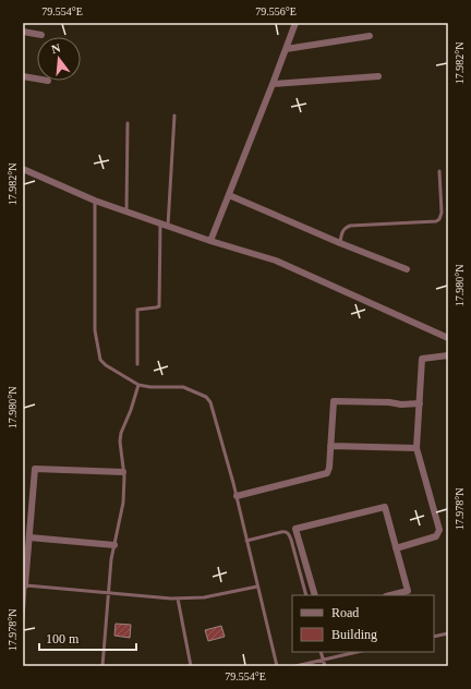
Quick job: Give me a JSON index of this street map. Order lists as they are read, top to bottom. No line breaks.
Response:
{"legend":["Road","Building"],"scale_bar":"100 m","north":"top","coordinates":["79.554°E","79.556°E","17.982°N","17.980°N","17.978°N"]}
